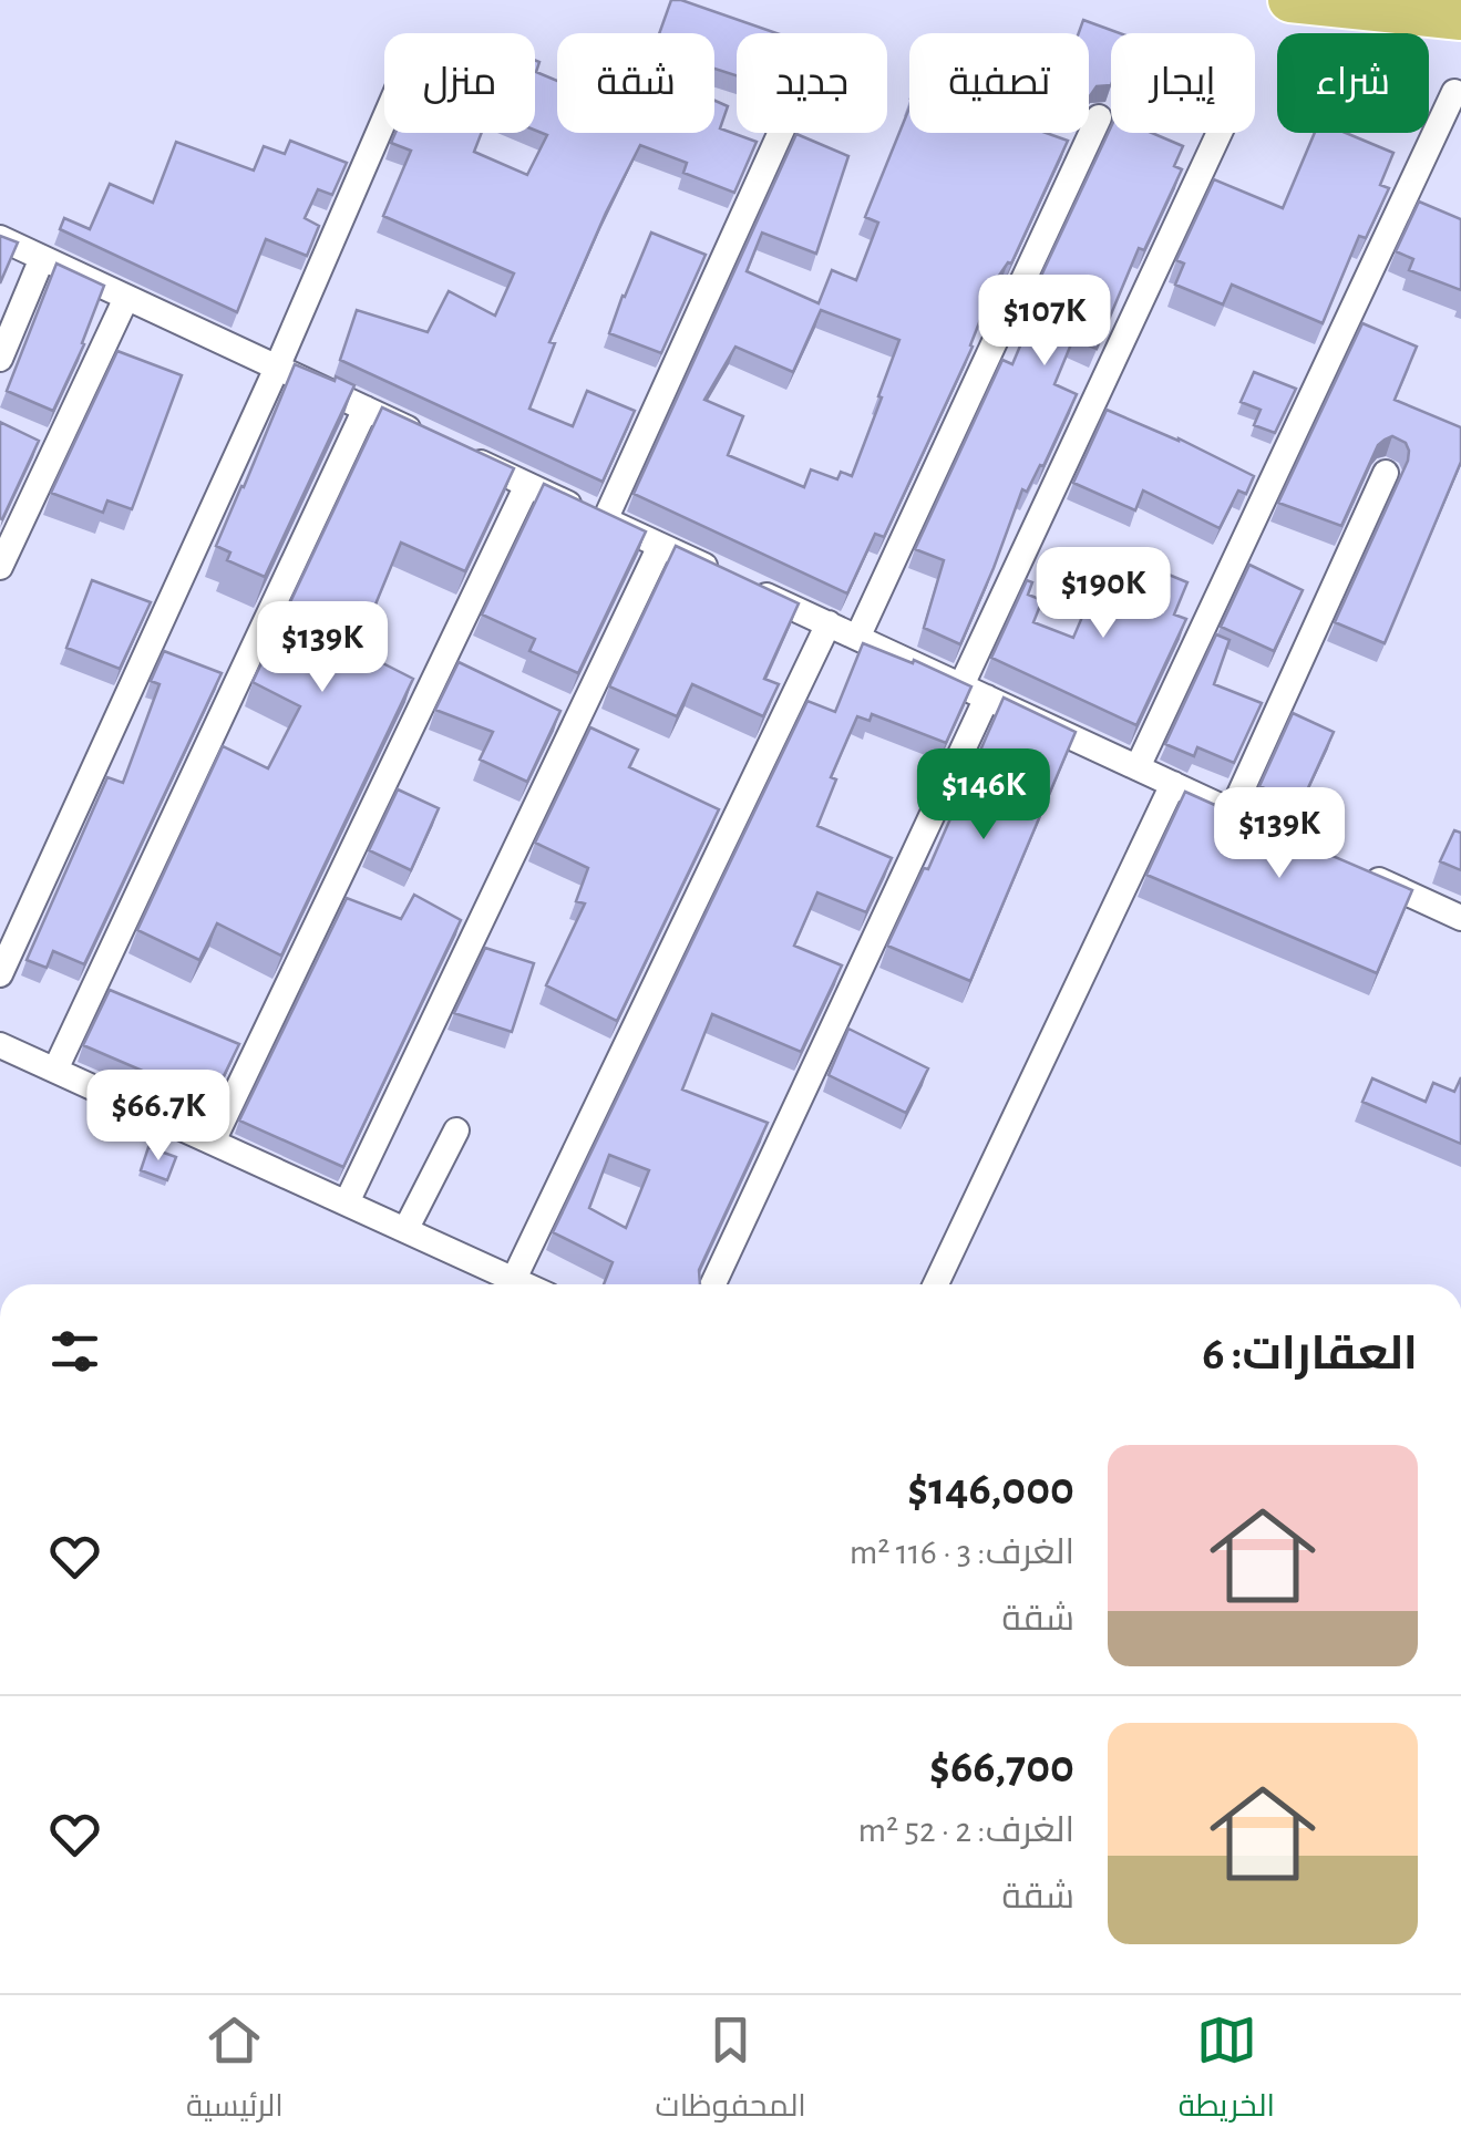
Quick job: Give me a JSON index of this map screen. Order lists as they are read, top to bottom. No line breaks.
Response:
{"page":{"chip":["شراء","إيجار","تصفية","جديد","شقة","منزل"],"price":["$107K","$190K","$139K","$146K","$139K","$66.7K"],"heading":"العقارات: 6","list":[{"name":"$146,000","note":"الغرف: 3 · 116 m² · شقة"},{"name":"$66,700","note":"الغرف: 2 · 52 m² · شقة"}],"tabs":["الخريطة","المحفوظات","الرئيسية"]}}
